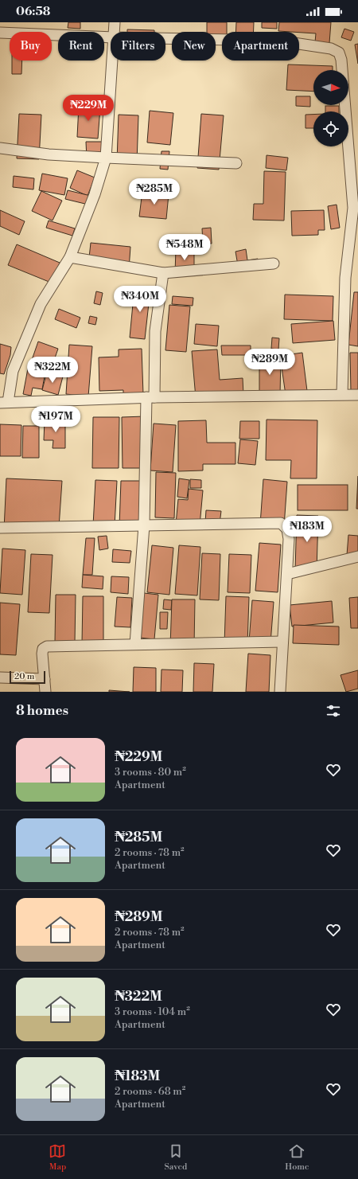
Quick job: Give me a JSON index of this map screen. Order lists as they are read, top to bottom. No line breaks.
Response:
{"scale_bar":"20 m","north":"right","page":{"status":"06:58","chip":["Buy","Rent","Filters","New","Apartment"],"price":["₦229M","₦285M","₦548M","₦340M","₦289M","₦322M","₦197M","₦183M"],"scale":"20 m","heading":"8 homes","list":[{"name":"₦229M","note":"3 rooms · 80 m² · Apartment"},{"name":"₦285M","note":"2 rooms · 78 m² · Apartment"},{"name":"₦289M","note":"2 rooms · 78 m² · Apartment"},{"name":"₦322M","note":"3 rooms · 104 m² · Apartment"},{"name":"₦183M","note":"2 rooms · 68 m² · Apartment"}],"tabs":["Map","Saved","Home"]}}
